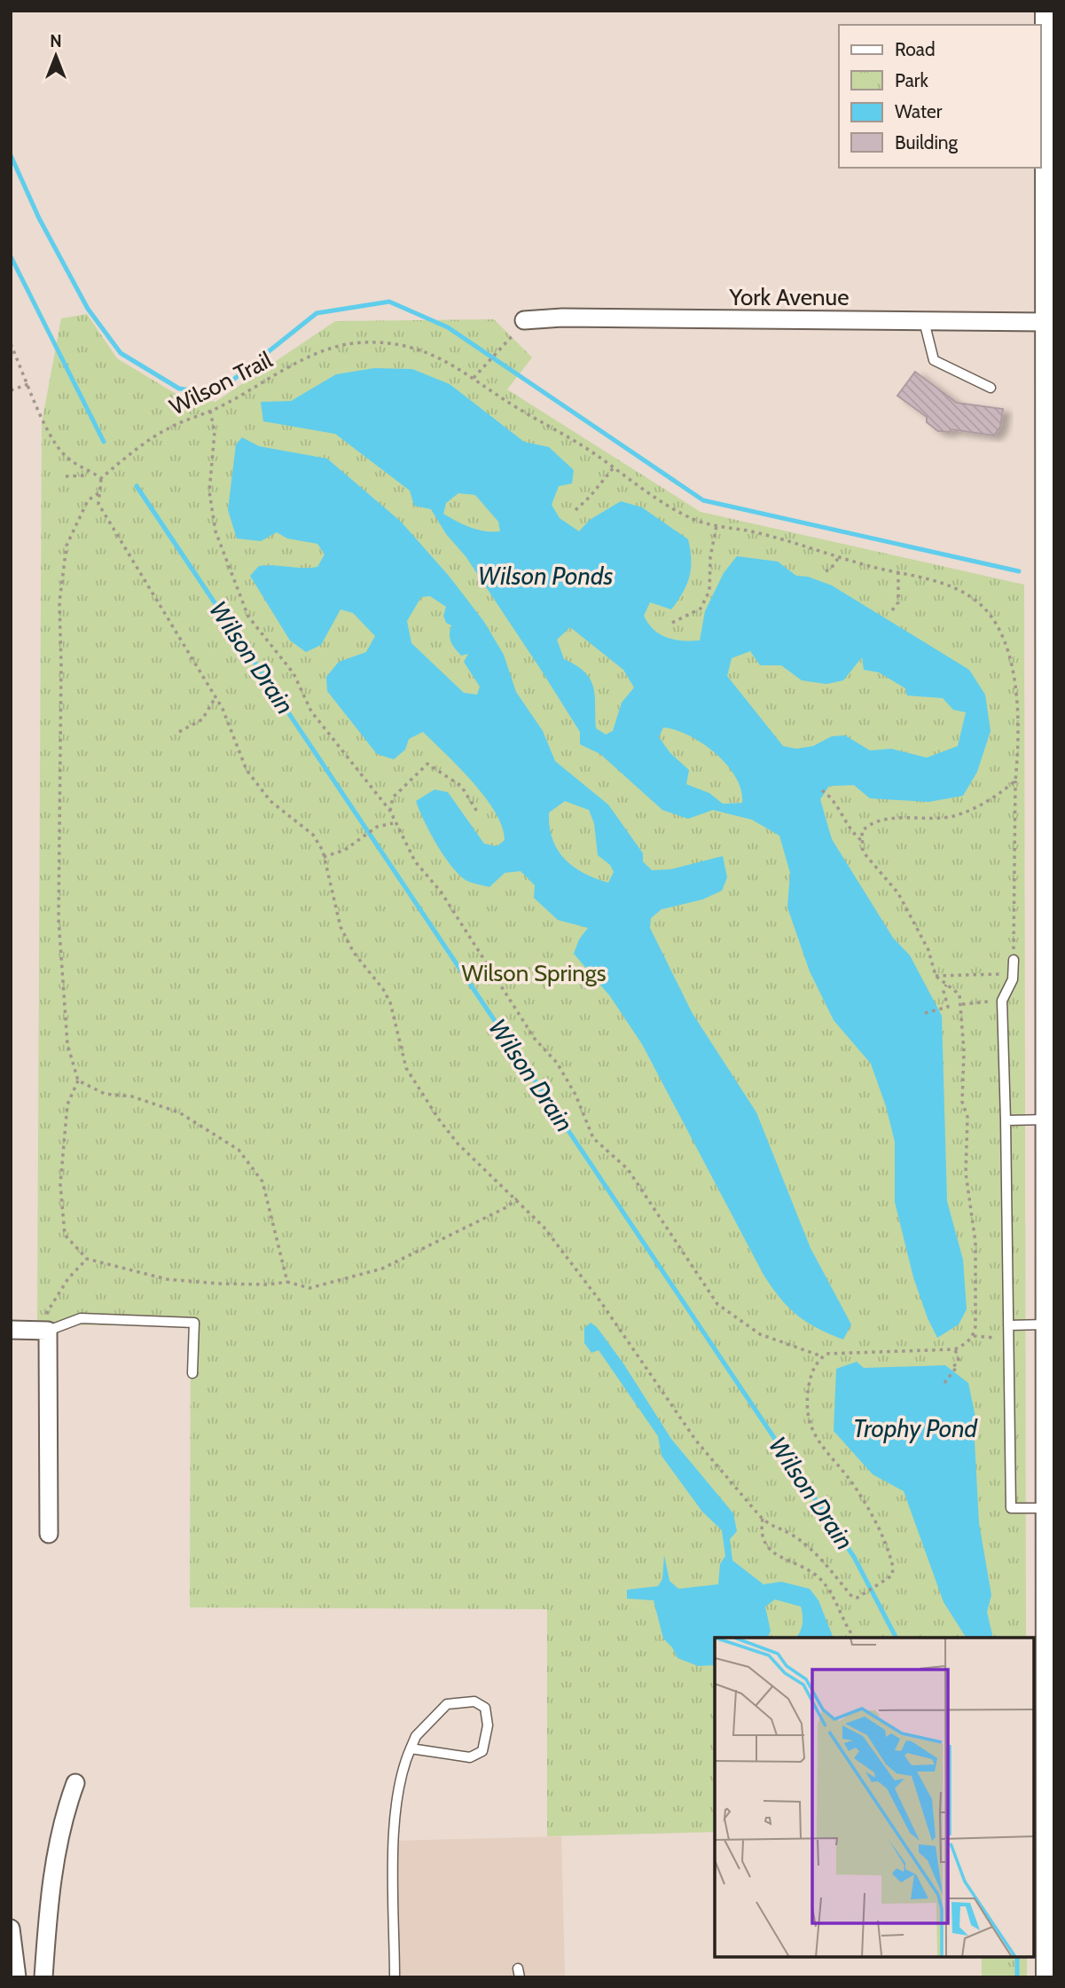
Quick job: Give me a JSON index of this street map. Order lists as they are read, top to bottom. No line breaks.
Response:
{"streets":{"street":["York Avenue"],"path":["Wilson Trail"]},"water":["Wilson Ponds","Wilson Drain","Trophy Pond"],"parks":["Wilson Springs"],"legend":["Road","Park","Water","Building"],"north":"top"}
